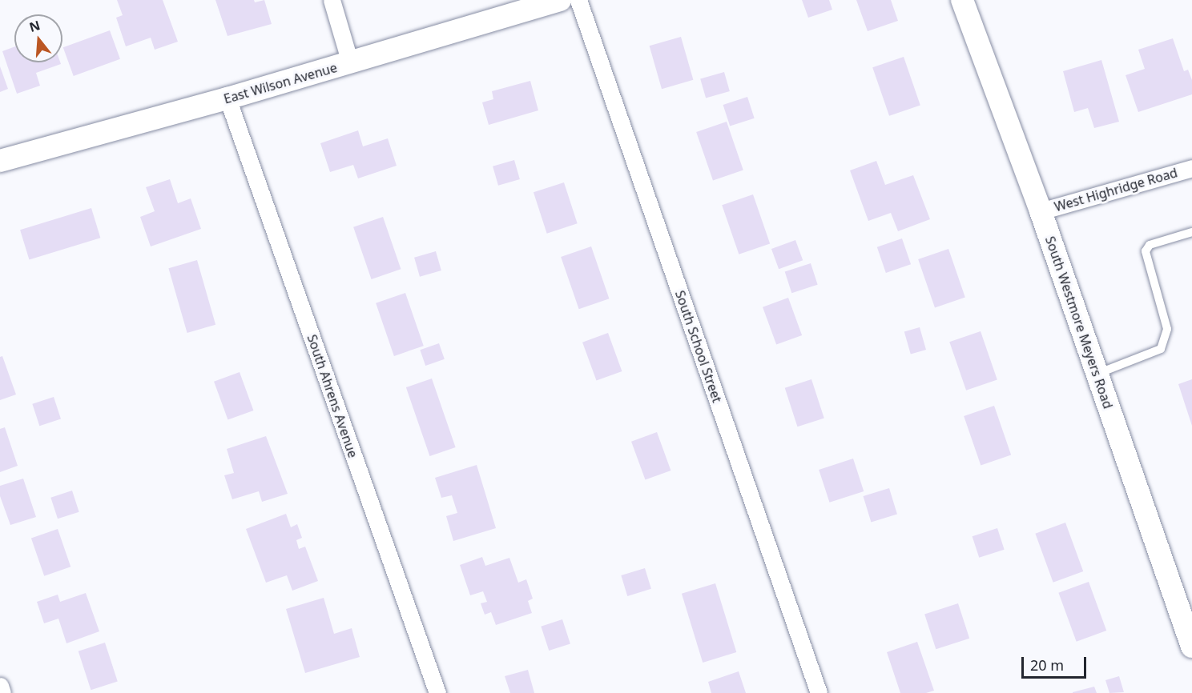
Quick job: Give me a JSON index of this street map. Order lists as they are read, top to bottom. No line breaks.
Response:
{"streets":{"street":["East Wilson Avenue","West Highridge Road","South Westmore Meyers Road","South School Street","South Ahrens Avenue"]},"crossings":[["East Wilson Avenue","South Ahrens Avenue"],["West Highridge Road","South Westmore Meyers Road"]],"scale_bar":"20 m","north":"top"}
